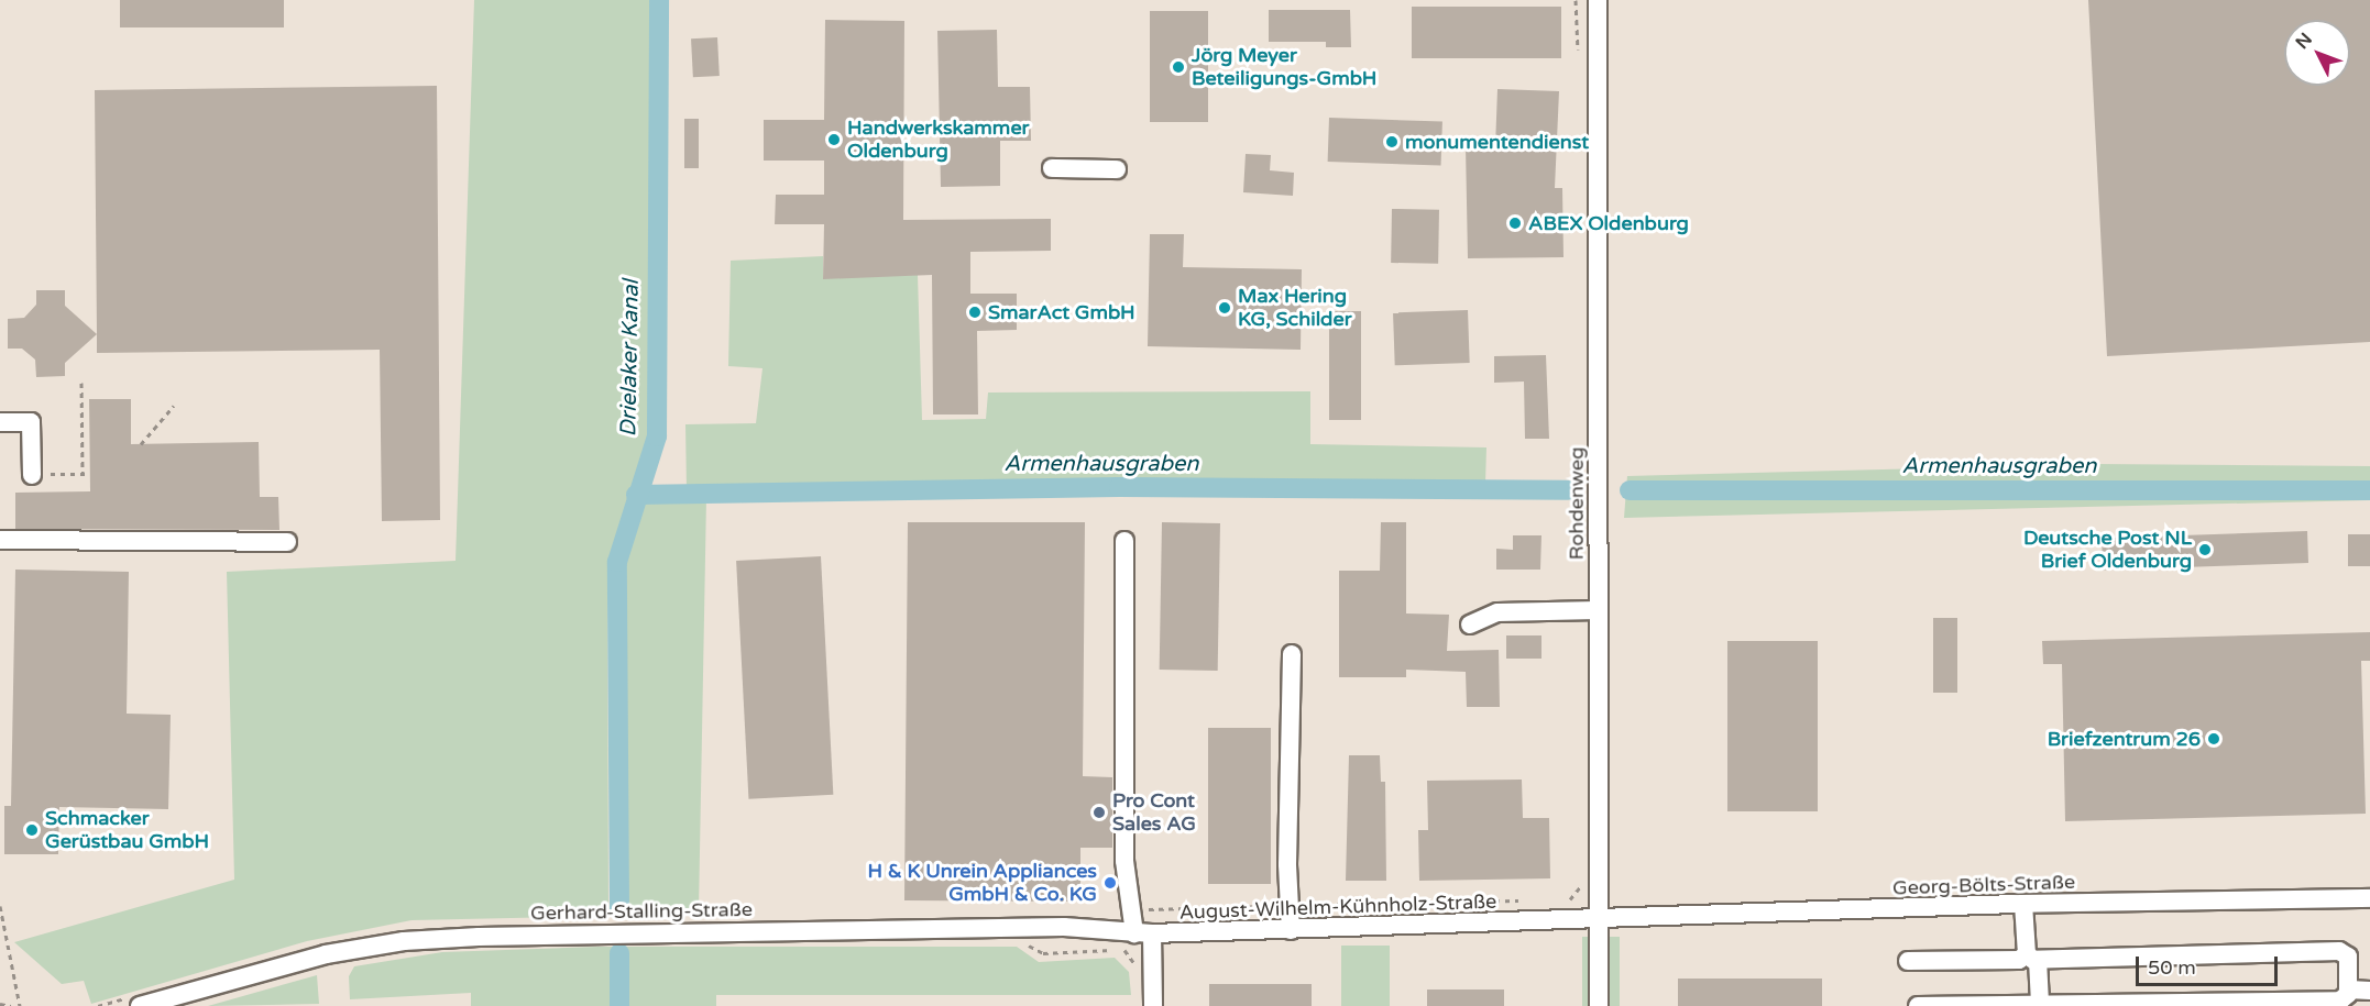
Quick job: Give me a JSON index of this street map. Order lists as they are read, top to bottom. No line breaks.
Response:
{"streets":{"street":["Rohdenweg","Georg-Bölts-Straße","August-Wilhelm-Kühnholz-Straße","Gerhard-Stalling-Straße"]},"crossings":[["Rohdenweg","Georg-Bölts-Straße"],["Rohdenweg","August-Wilhelm-Kühnholz-Straße"],["Georg-Bölts-Straße","August-Wilhelm-Kühnholz-Straße"],["August-Wilhelm-Kühnholz-Straße","Gerhard-Stalling-Straße"]],"water":["Drielaker Kanal","Armenhausgraben"],"places":["Jörg Meyer Beteiligungs-GmbH","Handwerkskammer Oldenburg","monumentendienst","ABEX Oldenburg","Max Hering KG, Schilder","SmarAct GmbH","Deutsche Post NL Brief Oldenburg","Briefzentrum 26","Pro Cont Sales AG","Schmacker Gerüstbau GmbH","H & K Unrein Appliances GmbH & Co. KG"],"scale_bar":"50 m","north":"top left"}
